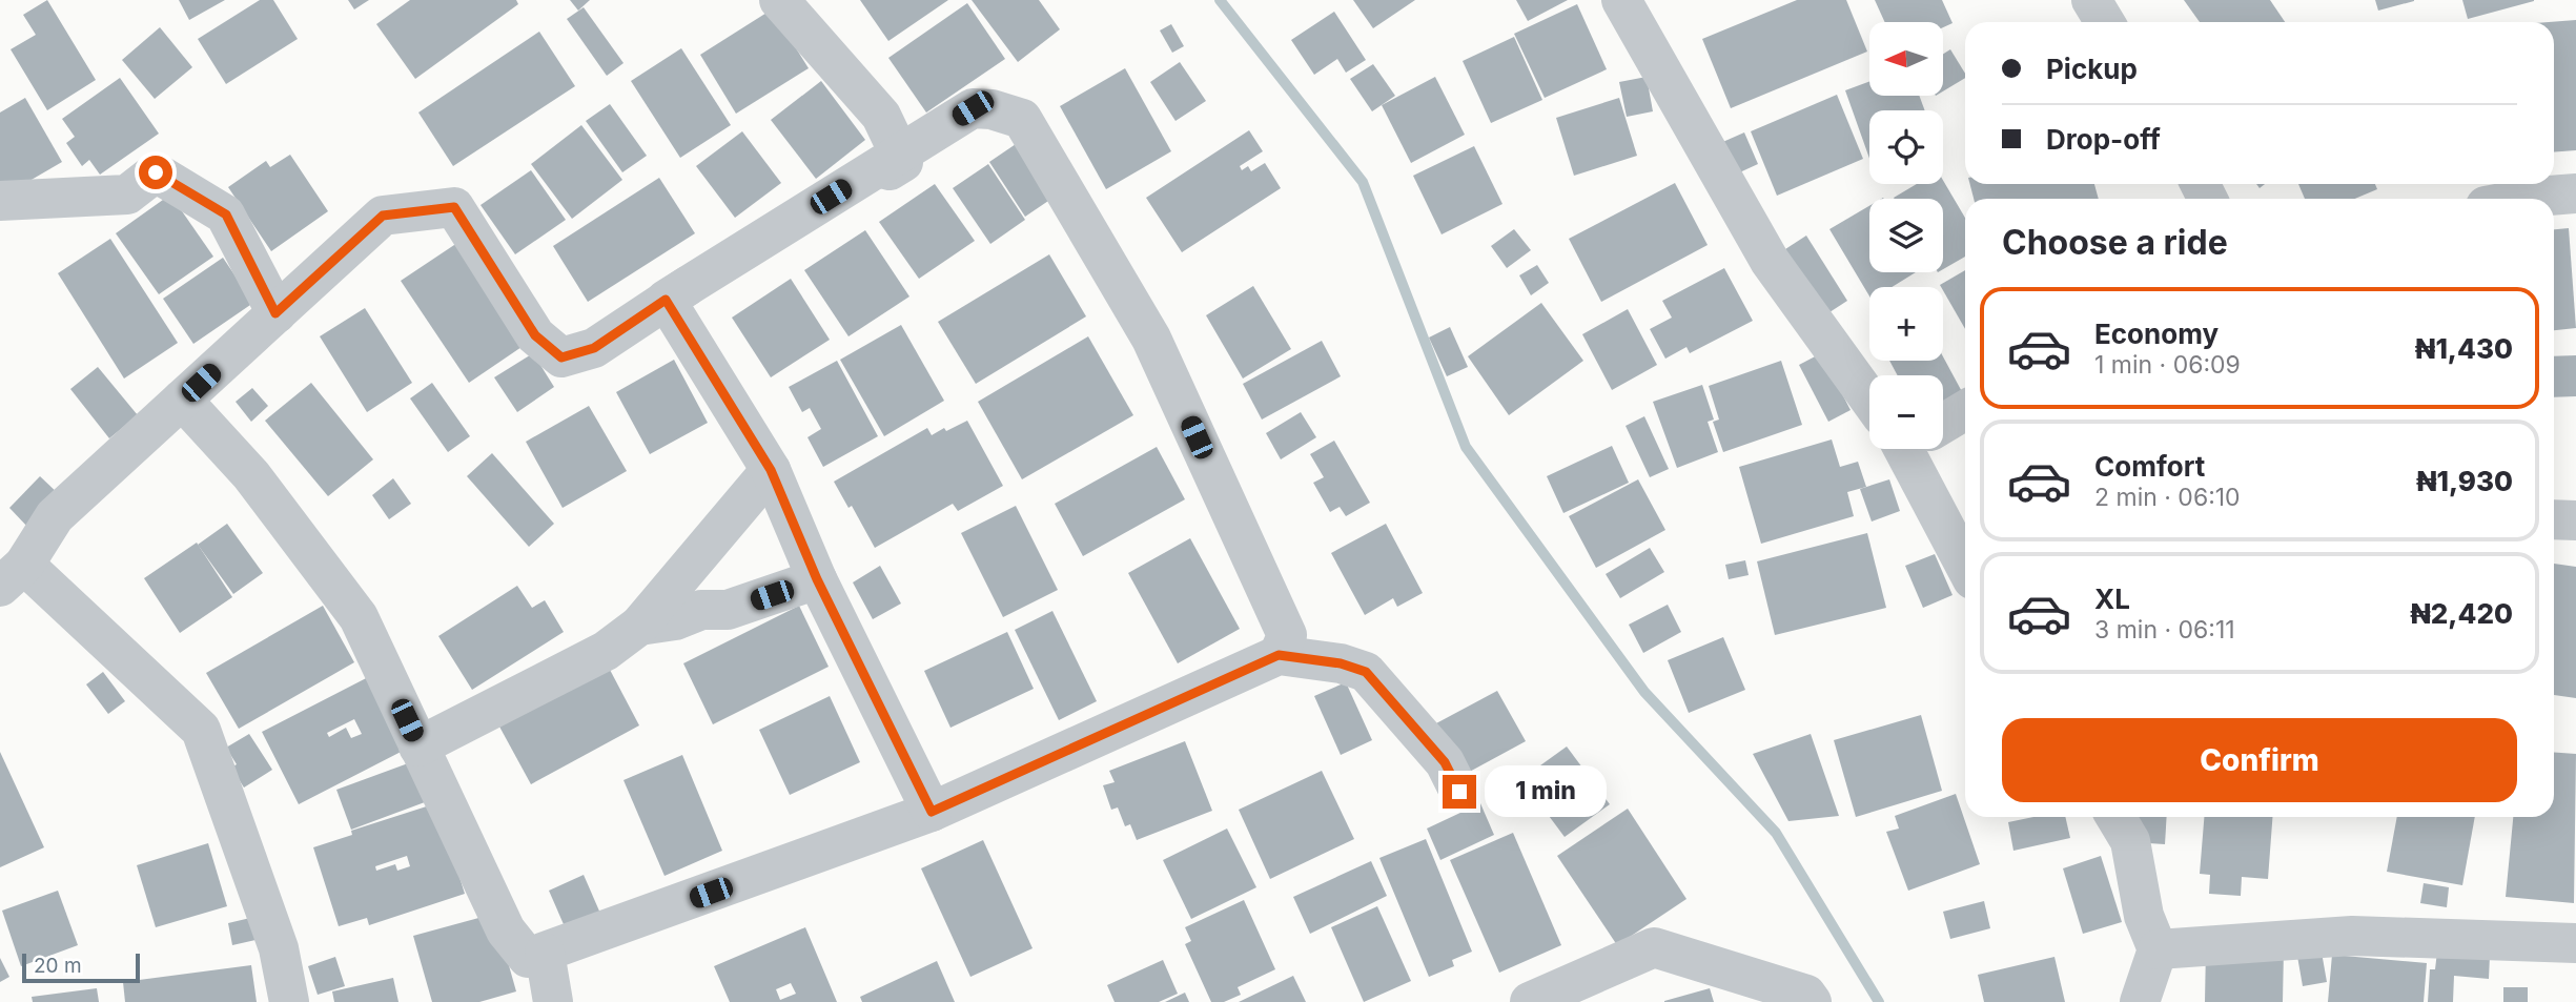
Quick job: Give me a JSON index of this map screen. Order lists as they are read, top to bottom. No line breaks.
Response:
{"scale_bar":"20 m","north":"left","page":{"map_buttons":["+","−"],"banner":["Pickup","Drop-off"],"heading":"Choose a ride","list":[{"name":"Economy","note":"1 min · 06:09","value":"₦1,430"},{"name":"Comfort","note":"2 min · 06:10","value":"₦1,930"},{"name":"XL","note":"3 min · 06:11","value":"₦2,420"}],"buttons":"Confirm","bubble":"1 min","scale":"20 m"}}
